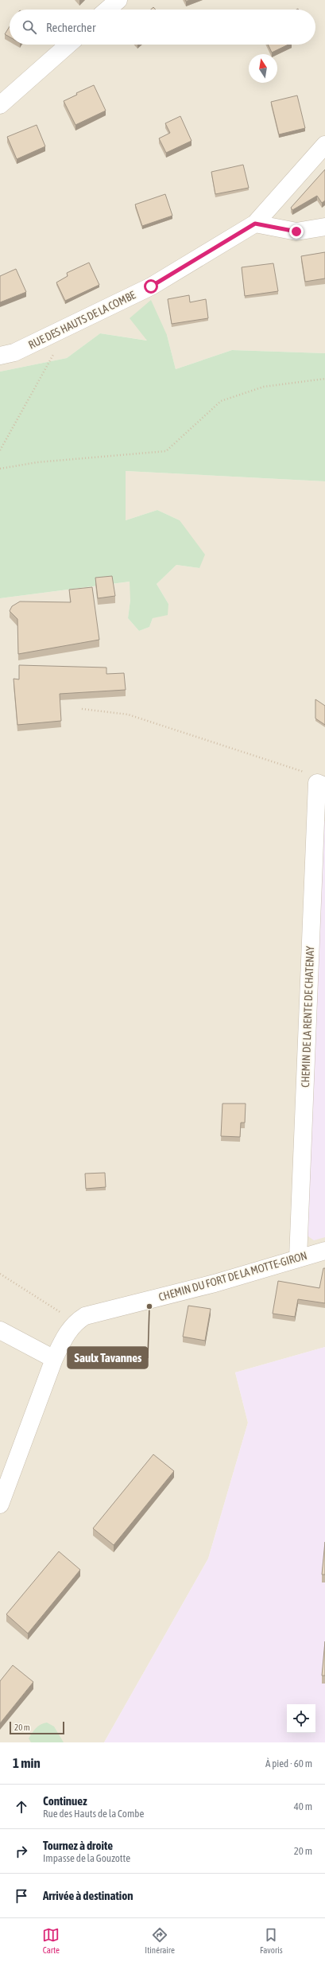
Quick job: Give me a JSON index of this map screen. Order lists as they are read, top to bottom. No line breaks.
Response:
{"streets":{"street":["RUE DES HAUTS DE LA COMBE","CHEMIN DE LA RENTE DE CHATENAY","CHEMIN DU FORT DE LA MOTTE-GIRON"]},"crossings":[["CHEMIN DE LA RENTE DE CHATENAY","CHEMIN DU FORT DE LA MOTTE-GIRON"]],"places":["Saulx Tavannes"],"scale_bar":"20 m","north":"top","page":{"search":"Rechercher","scale":"20 m","heading":["1 min","À pied · 60 m"],"list":[["Continuez","Rue des Hauts de la Combe","40 m"],["Tournez à droite","Impasse de la Gouzotte","20 m"],"Arrivée à destination"],"nav":["Carte","Itinéraire","Favoris"]}}
